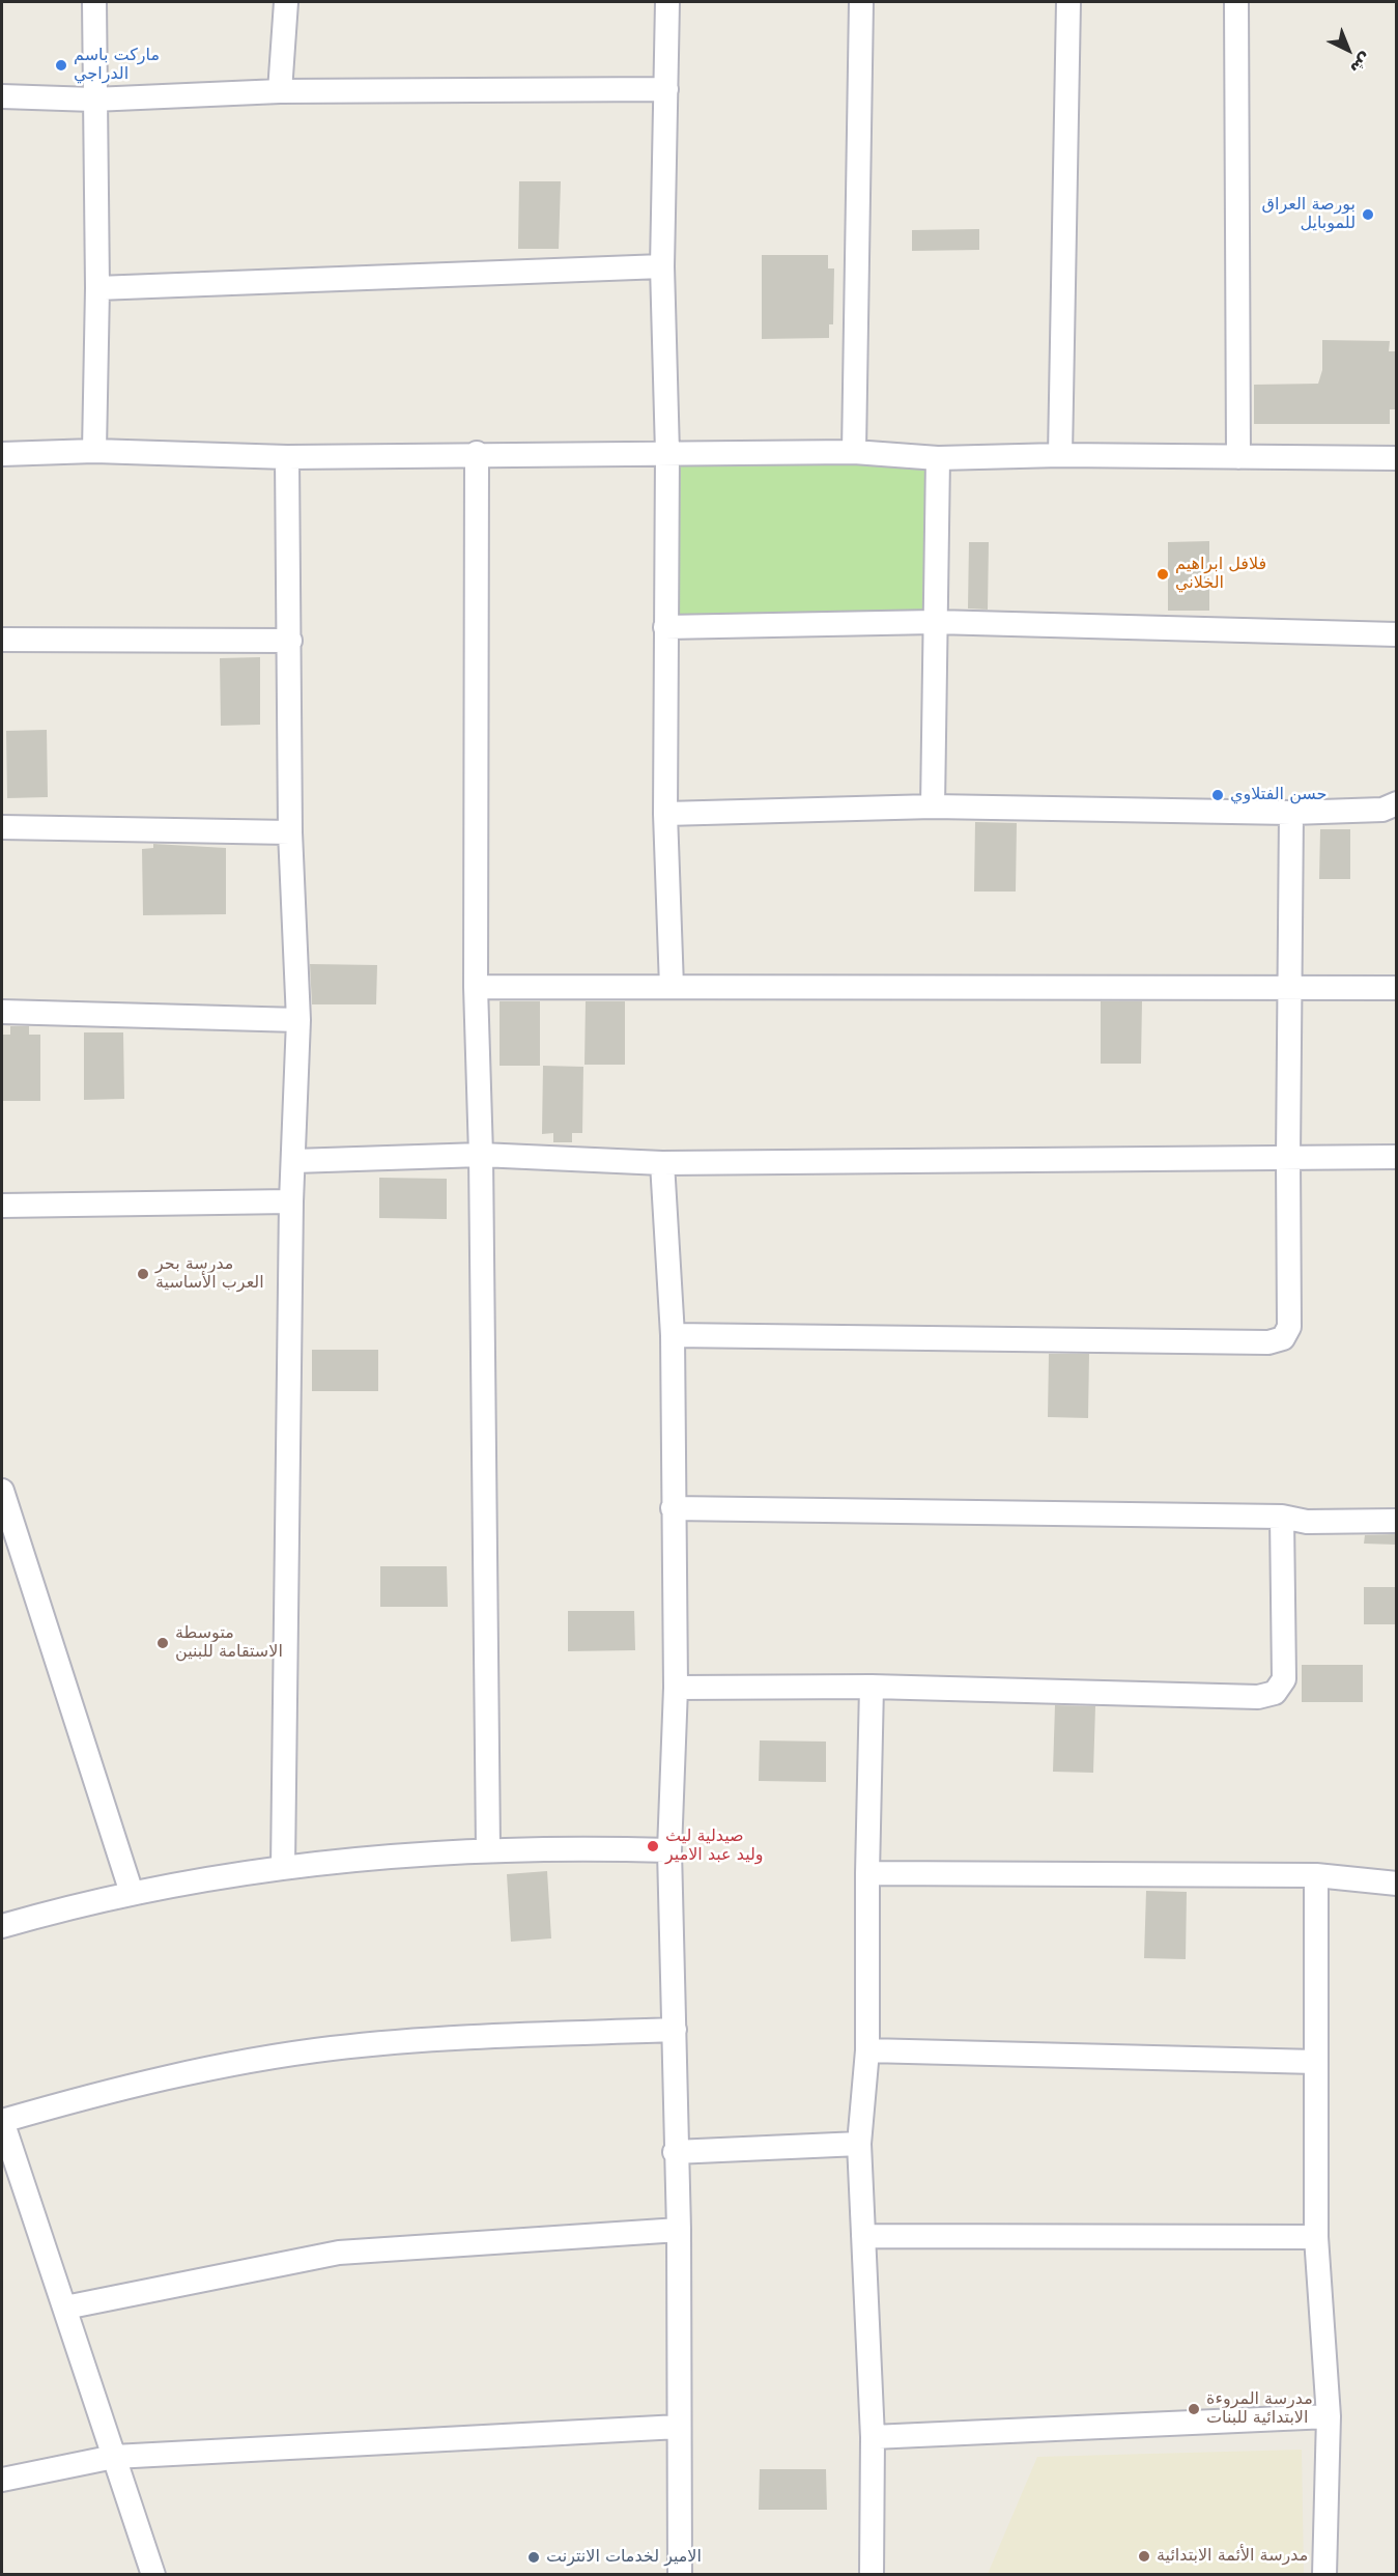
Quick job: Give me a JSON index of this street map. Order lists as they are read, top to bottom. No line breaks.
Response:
{"places":["ماركت باسم الدراجي","بورصة العراق للموبايل","فلافل ابراهيم الخلاني","حسن الفتلاوي","مدرسة بحر العرب الأساسية","متوسطة الاستقامة للبنين","صيدلية ليث وليد عبد الامير","مدرسة المروءة الابتدائية للبنات","مدرسة الأئمة الابتدائية","الامير لخدمات الانترنت"],"north":"bottom right"}
